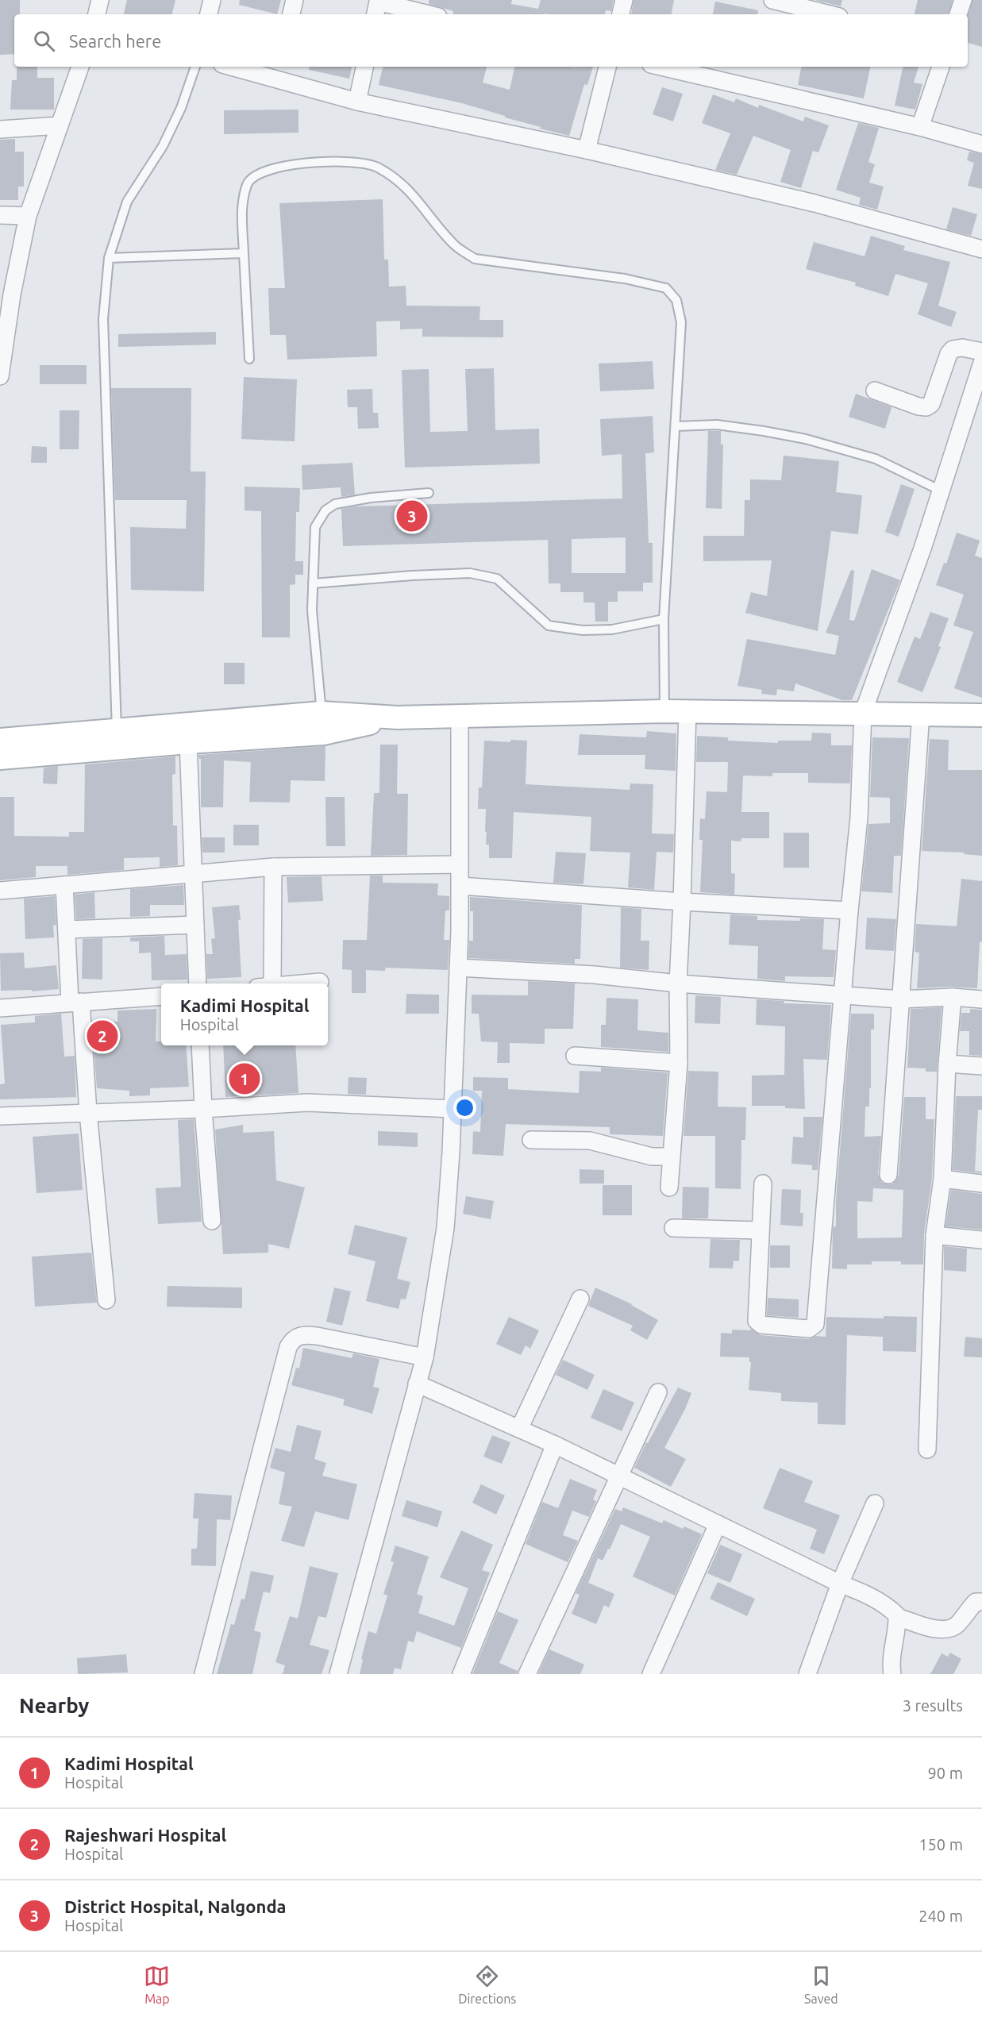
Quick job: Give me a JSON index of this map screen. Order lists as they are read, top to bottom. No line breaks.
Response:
{"page":{"search":"Search here","pins":["3","2","1"],"popup":["Kadimi Hospital","Hospital"],"heading":["Nearby","3 results"],"list":[{"mark":"1","name":"Kadimi Hospital","note":"Hospital","value":"90 m"},{"mark":"2","name":"Rajeshwari Hospital","note":"Hospital","value":"150 m"},{"mark":"3","name":"District Hospital, Nalgonda","note":"Hospital","value":"240 m"}],"nav":["Map","Directions","Saved"]}}
